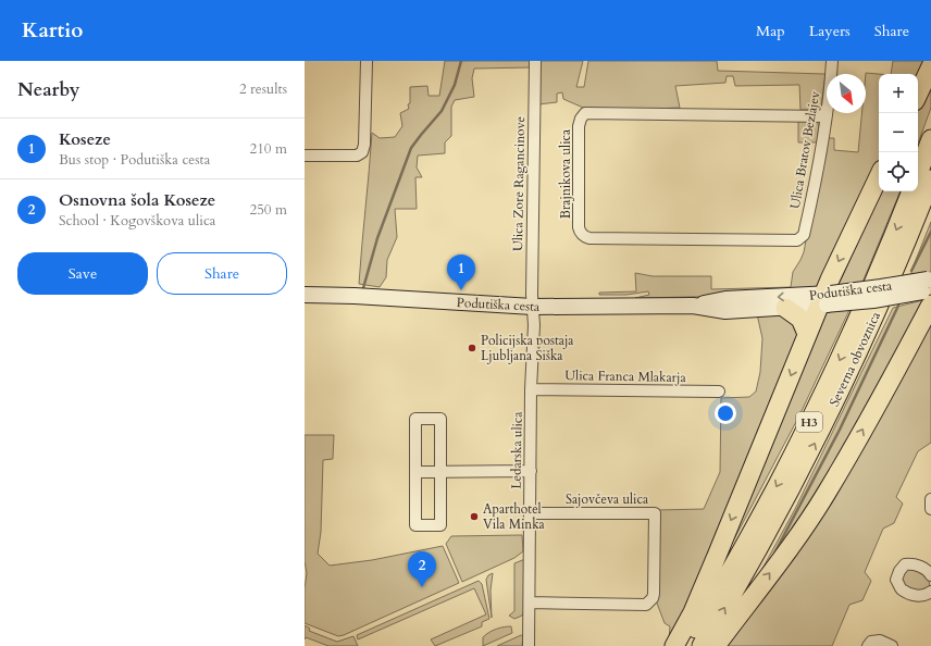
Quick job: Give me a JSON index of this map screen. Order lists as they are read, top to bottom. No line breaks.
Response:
{"streets":{"highway":["Severna obvoznica","H3"],"main road":["Podutiška cesta"],"street":["Ulica Bratov Bezlajev","Brajnikova ulica","Ulica Zore Ragancinove","Ulica Franca Mlakarja","Ledarska ulica","Sajovčeva ulica"]},"crossings":[["Ulica Bratov Bezlajev","Brajnikova ulica"],["Ulica Zore Ragancinove","Podutiška cesta"],["Ulica Zore Ragancinove","Ledarska ulica"],["Podutiška cesta","Ledarska ulica"],["Ulica Franca Mlakarja","Ledarska ulica"],["Ledarska ulica","Sajovčeva ulica"]],"places":["Policijska postaja Ljubljana Šiška","Aparthotel Vila Minka"],"north":"bottom right","page":{"header":"Kartio","nav":["Map","Layers","Share"],"heading":["Nearby","2 results"],"map_buttons":["+","−"],"list":[{"mark":"1","name":"Koseze","note":"Bus stop · Podutiška cesta","value":"210 m"},{"mark":"2","name":"Osnovna šola Koseze","note":"School · Kogovškova ulica","value":"250 m"}],"buttons":["Save","Share"],"pins":["1","2"]}}
